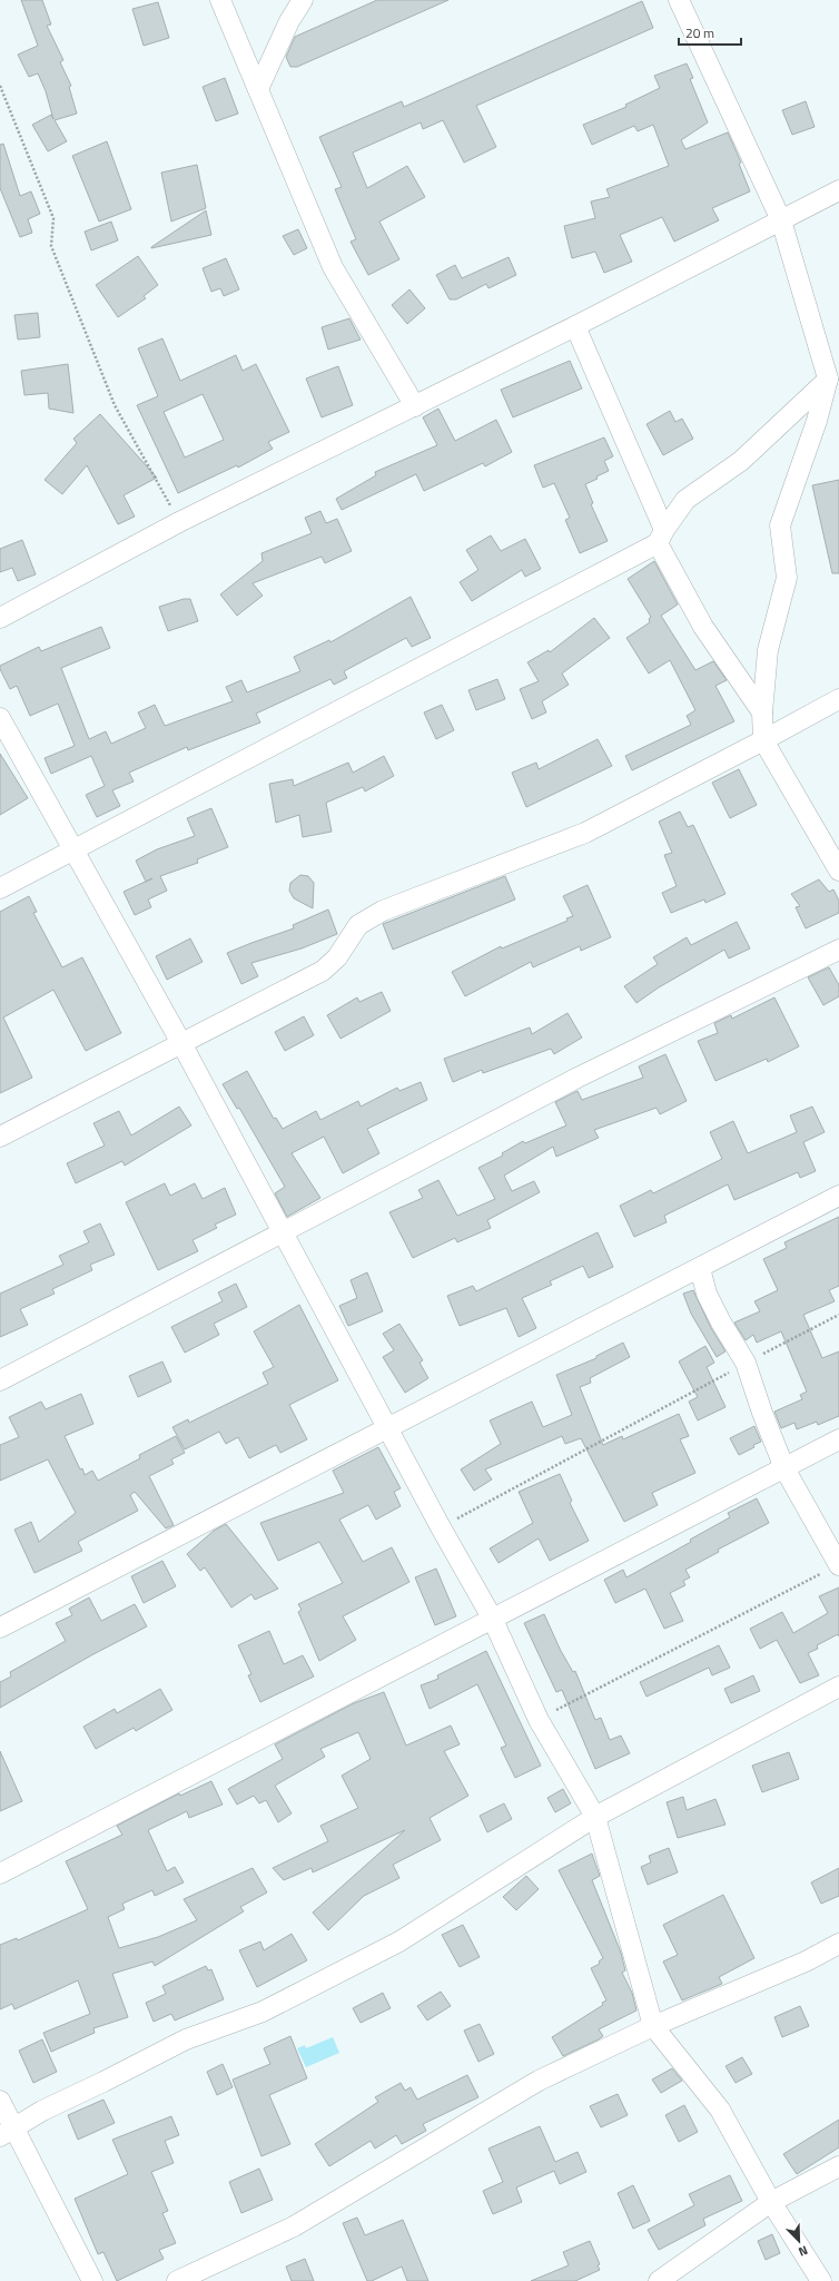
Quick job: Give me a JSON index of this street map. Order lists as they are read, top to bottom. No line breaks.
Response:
{"scale_bar":"20 m","north":"bottom right"}
